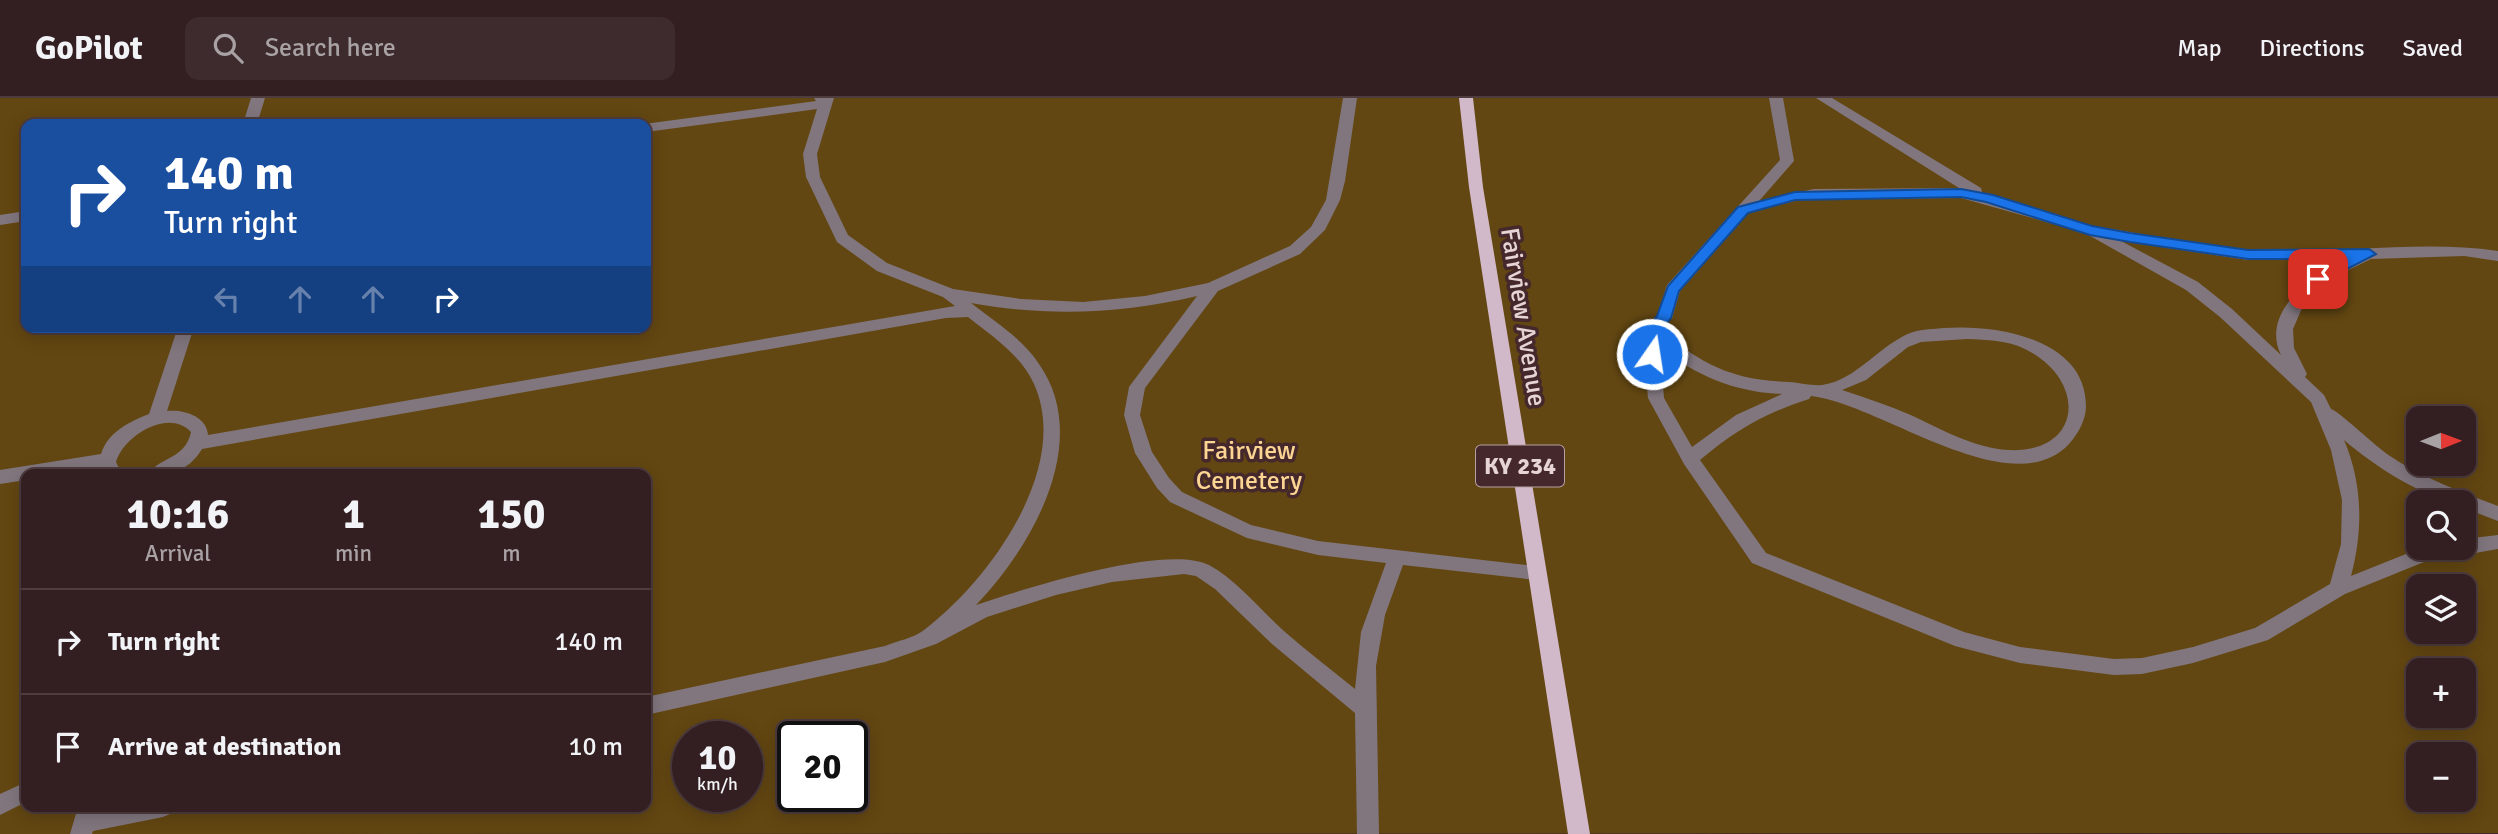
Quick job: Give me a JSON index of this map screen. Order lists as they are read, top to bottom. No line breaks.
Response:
{"streets":{"main road":["Fairview Avenue","KY 234"]},"parks":["Fairview Cemetery"],"north":"right","page":{"header":"GoPilot","search":"Search here","nav":["Map","Directions","Saved"],"turn":["140 m","Turn right"],"map_buttons":["+","−"],"eta":["10:16","Arrival","1","min","150","m"],"list":[{"name":"Turn right","value":"140 m"},{"name":"Arrive at destination","value":"10 m"}],"speed":"10 km/h","limit":"20"}}
